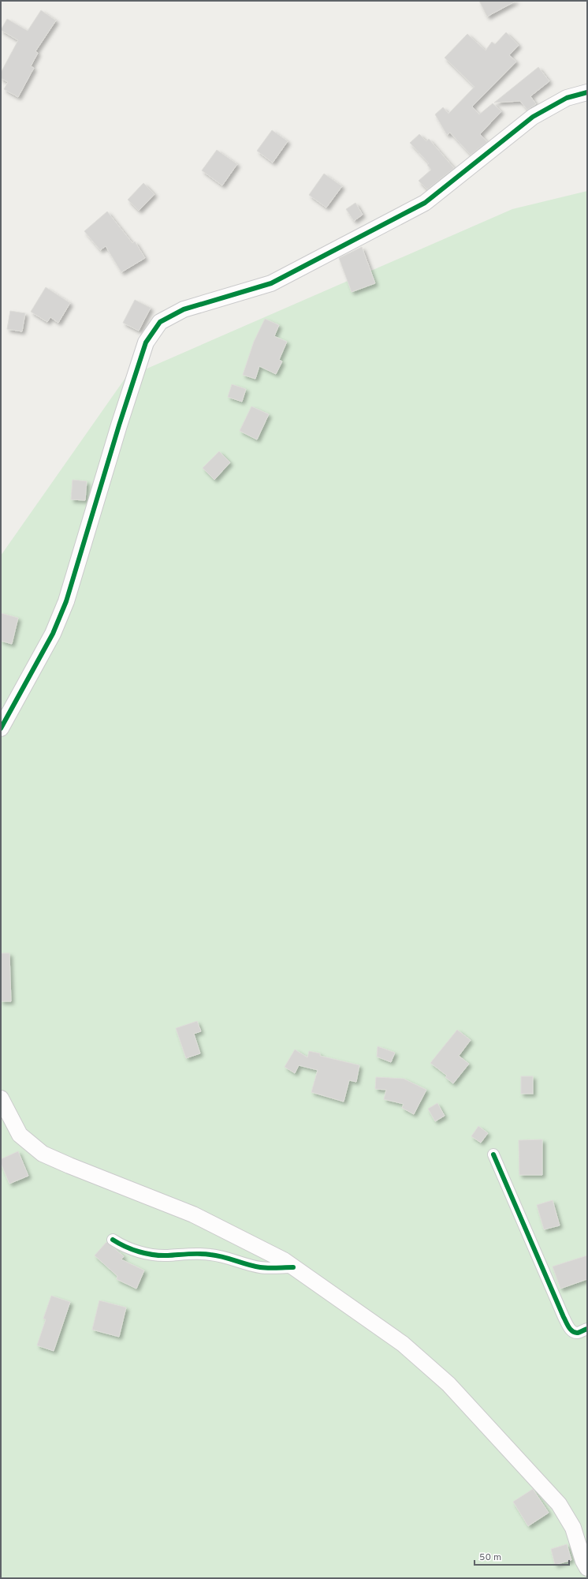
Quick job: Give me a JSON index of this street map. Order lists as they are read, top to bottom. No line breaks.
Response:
{"scale_bar":"50 m"}
